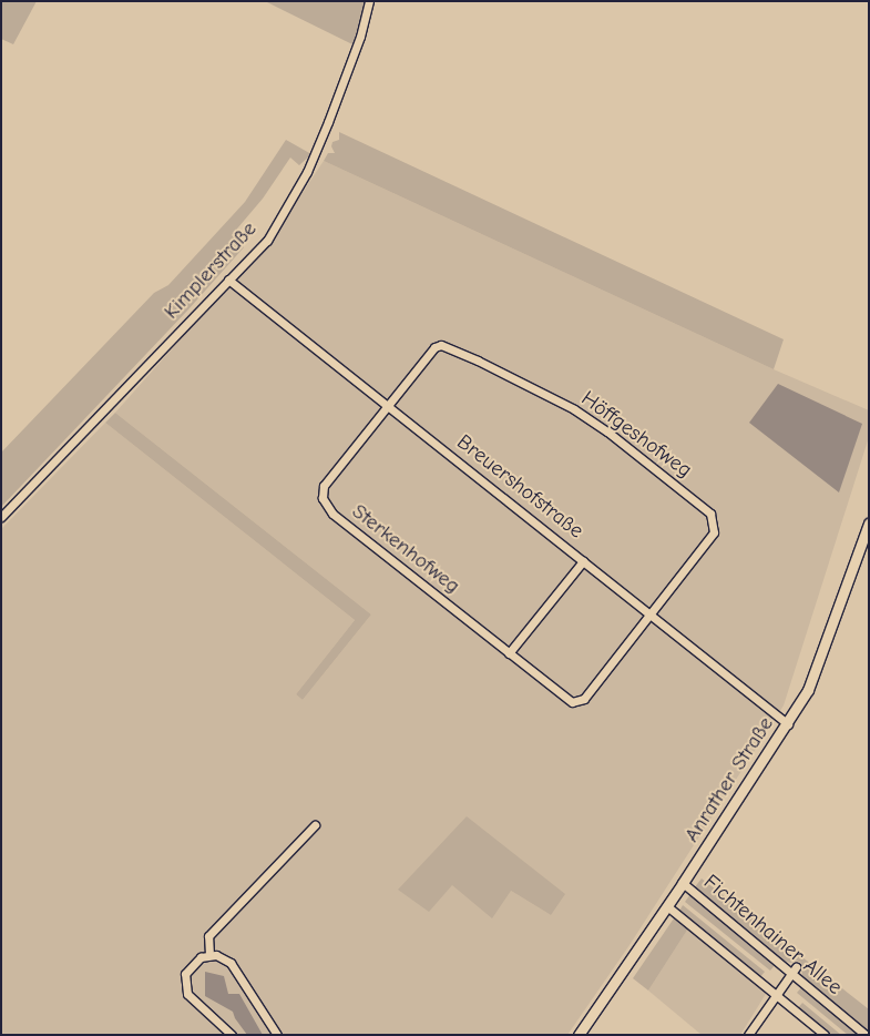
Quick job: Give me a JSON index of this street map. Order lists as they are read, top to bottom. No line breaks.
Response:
{"streets":{"main road":["Anrather Straße"],"street":["Kimplerstraße","Höffgeshofweg","Breuershofstraße","Sterkenhofweg","Fichtenhainer Allee"]},"crossings":[["Kimplerstraße","Breuershofstraße"],["Höffgeshofweg","Breuershofstraße"],["Höffgeshofweg","Sterkenhofweg"],["Breuershofstraße","Sterkenhofweg"],["Breuershofstraße","Anrather Straße"],["Anrather Straße","Fichtenhainer Allee"]]}
